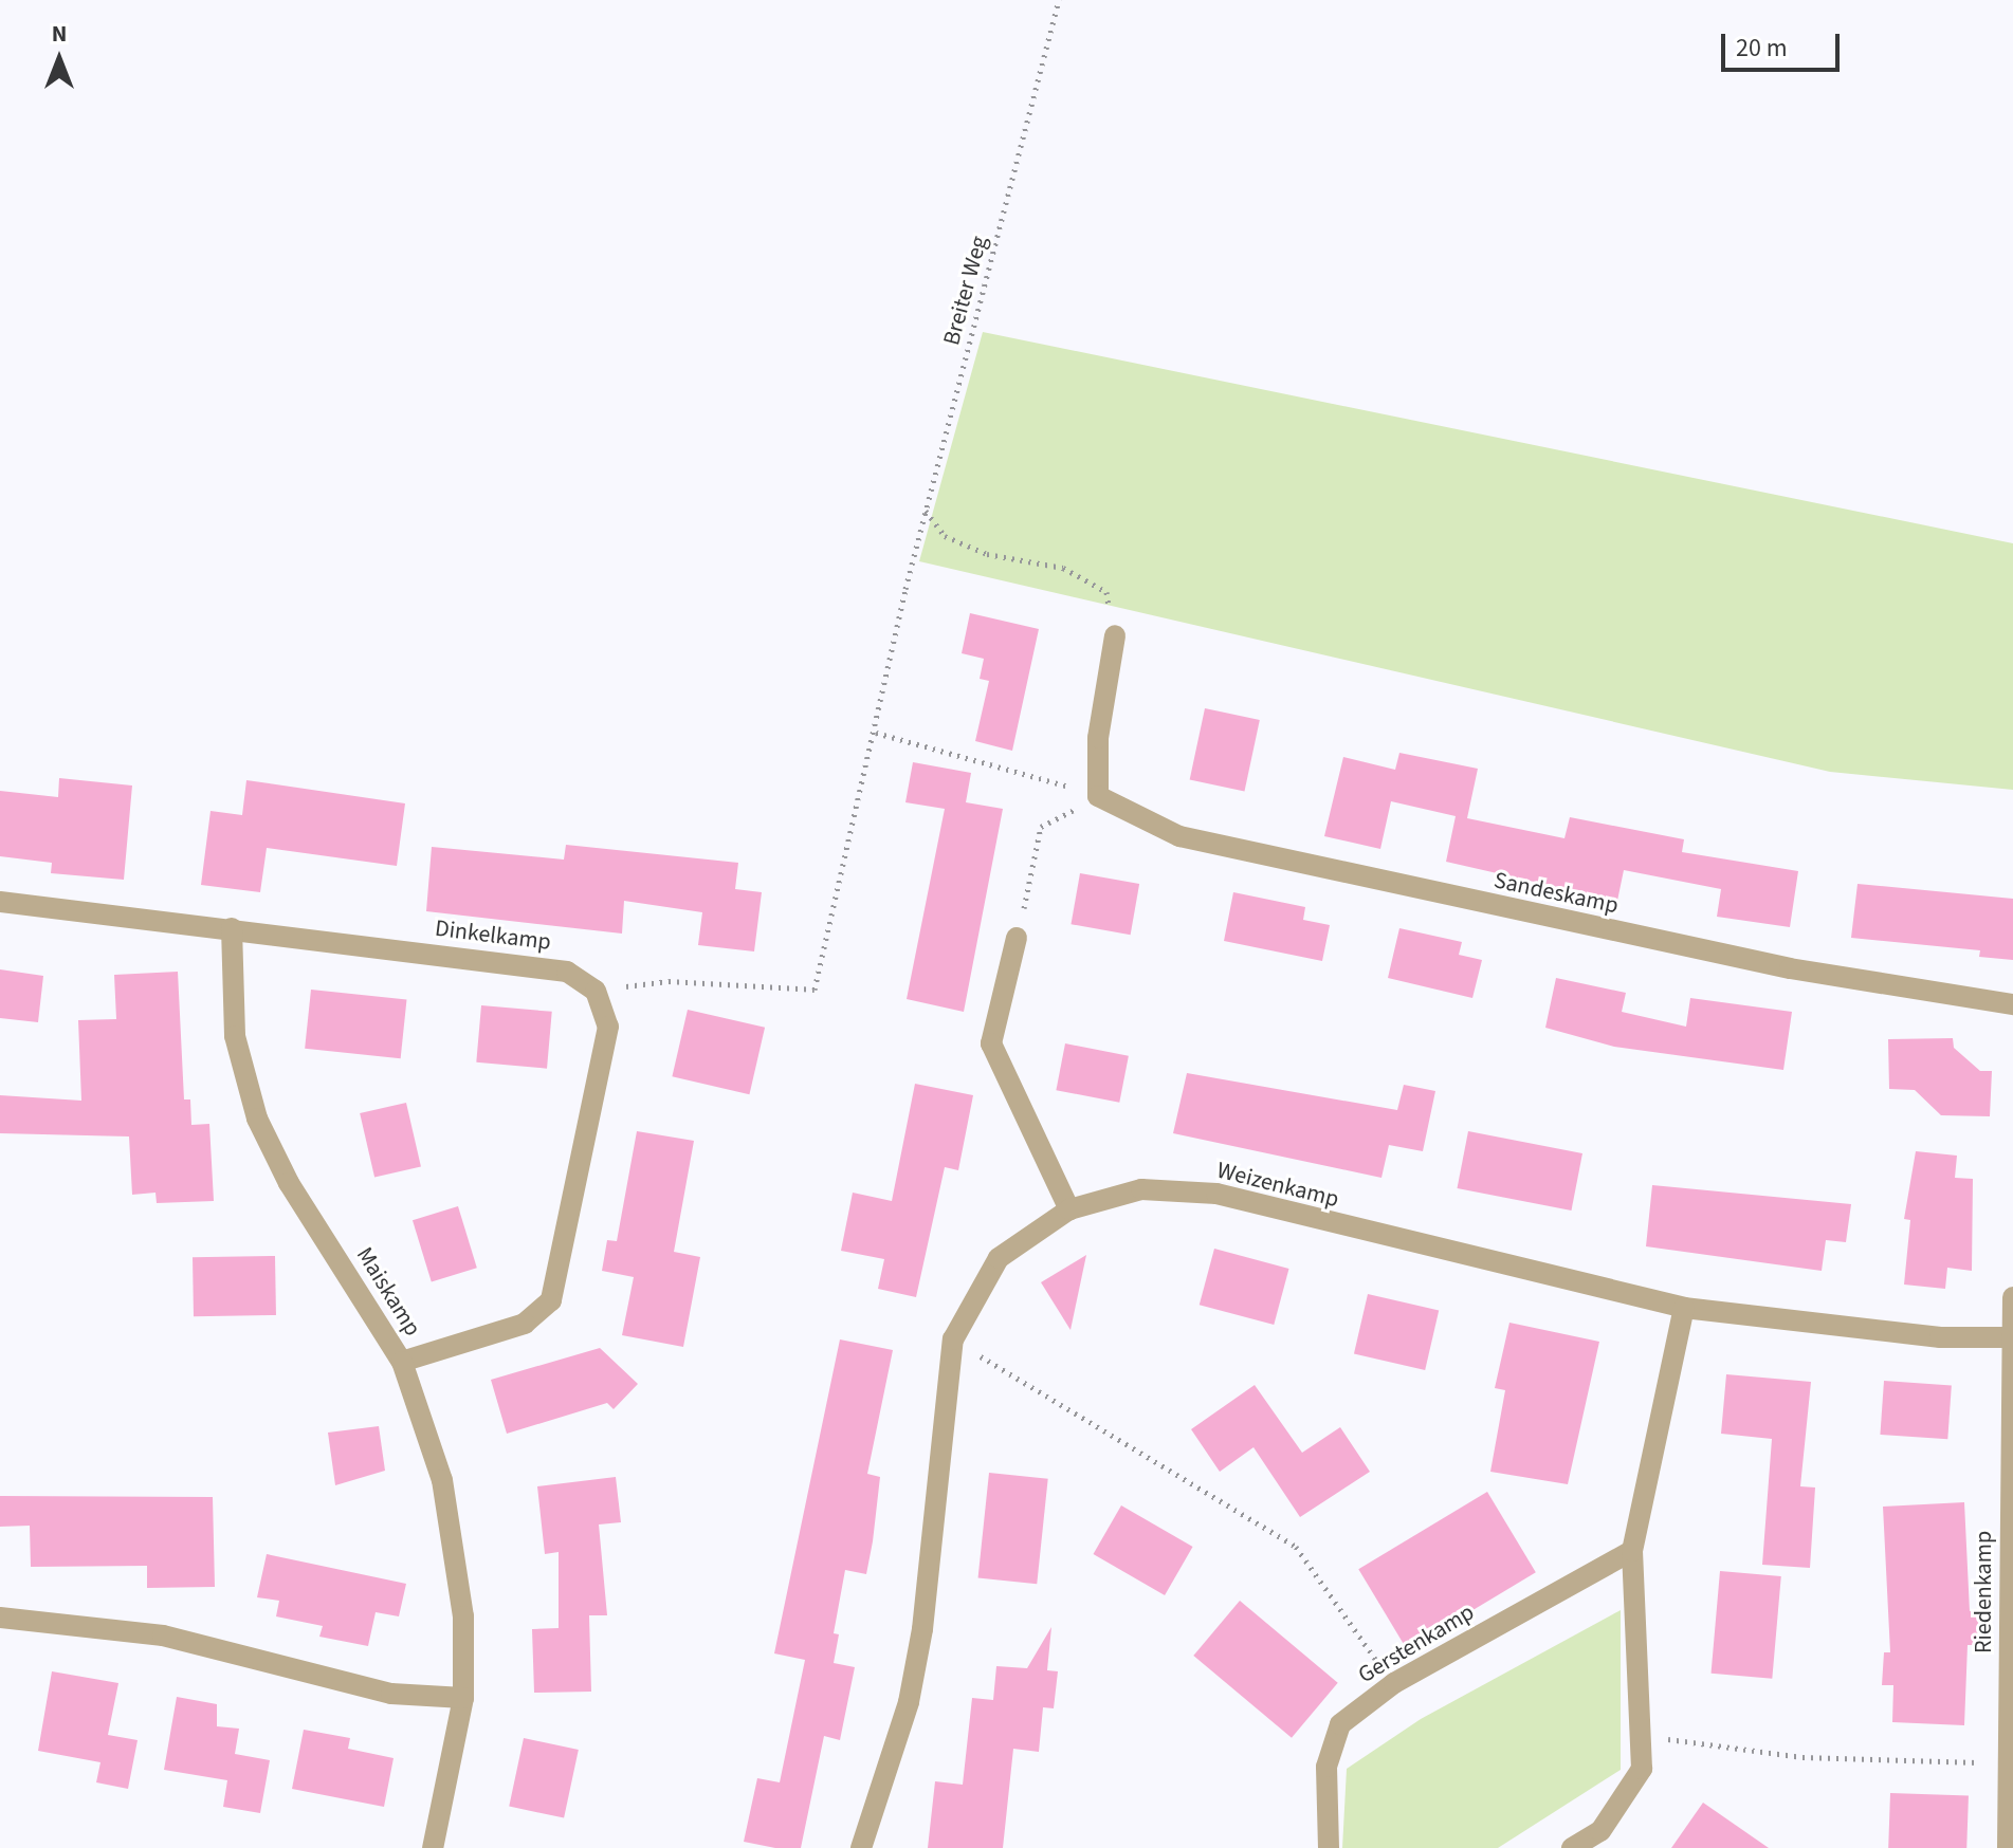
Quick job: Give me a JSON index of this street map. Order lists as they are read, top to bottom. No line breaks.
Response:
{"streets":{"street":["Sandeskamp","Dinkelkamp","Weizenkamp","Maiskamp","Riedenkamp","Gerstenkamp"],"path":["Breiter Weg"]},"crossings":[["Breiter Weg","Dinkelkamp"],["Dinkelkamp","Maiskamp"],["Weizenkamp","Riedenkamp"]],"scale_bar":"20 m","north":"top"}
